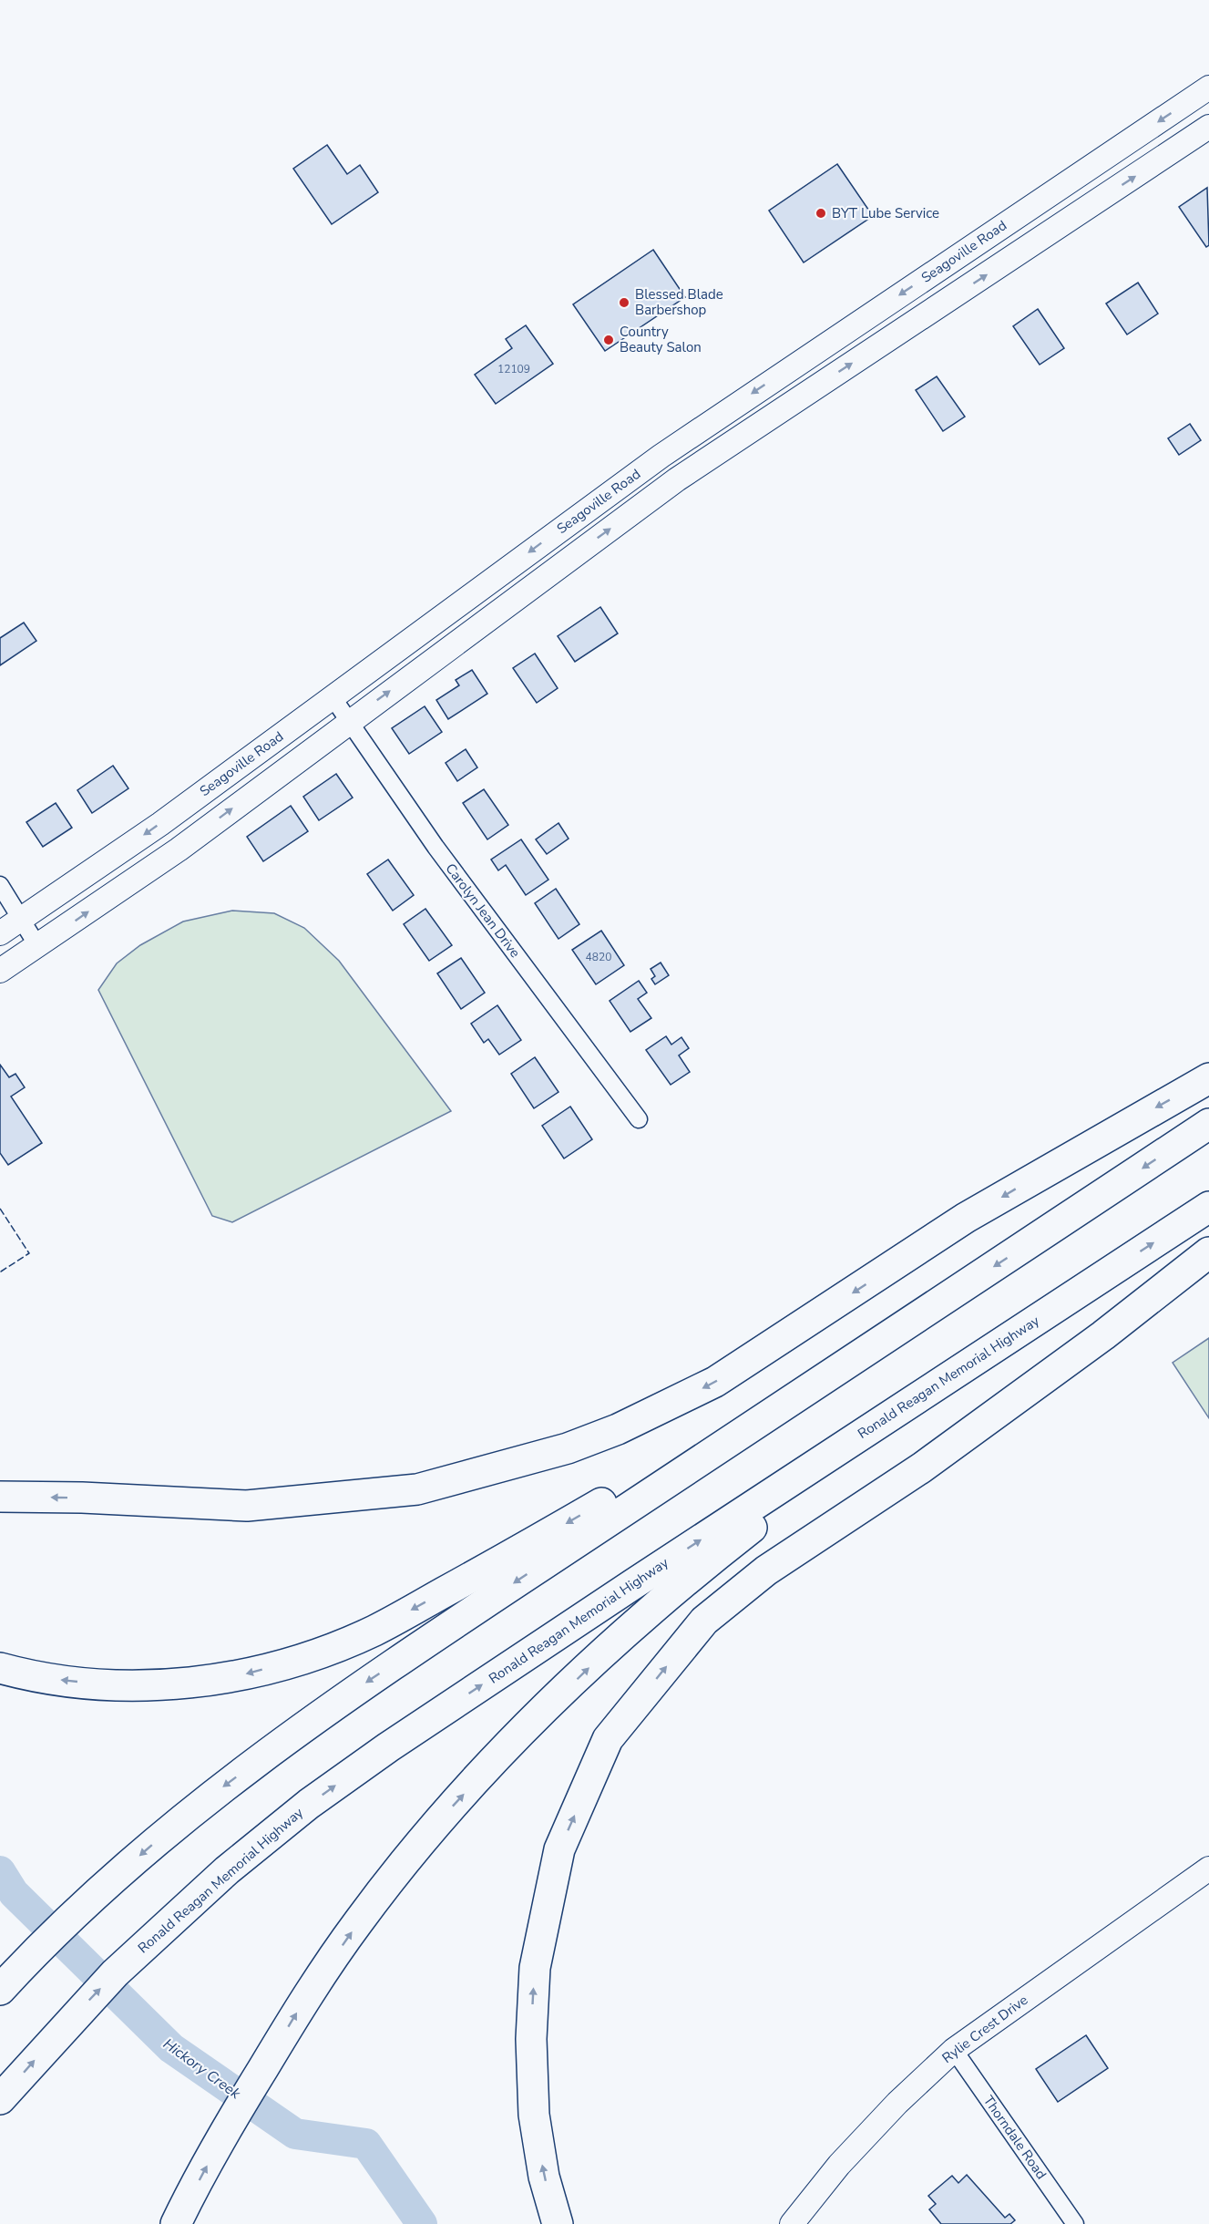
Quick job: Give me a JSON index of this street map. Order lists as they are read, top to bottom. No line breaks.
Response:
{"streets":{"highway":["Ronald Reagan Memorial Highway"],"main road":["Seagoville Road","Rylie Crest Drive"],"street":["Carolyn Jean Drive","Thorndale Road"]},"crossings":[["Seagoville Road","Carolyn Jean Drive"],["Rylie Crest Drive","Thorndale Road"]],"water":["Hickory Creek"],"places":["BYT Lube Service","Blessed Blade Barbershop","Country Beauty Salon"],"house_numbers":["12109","4820"]}
